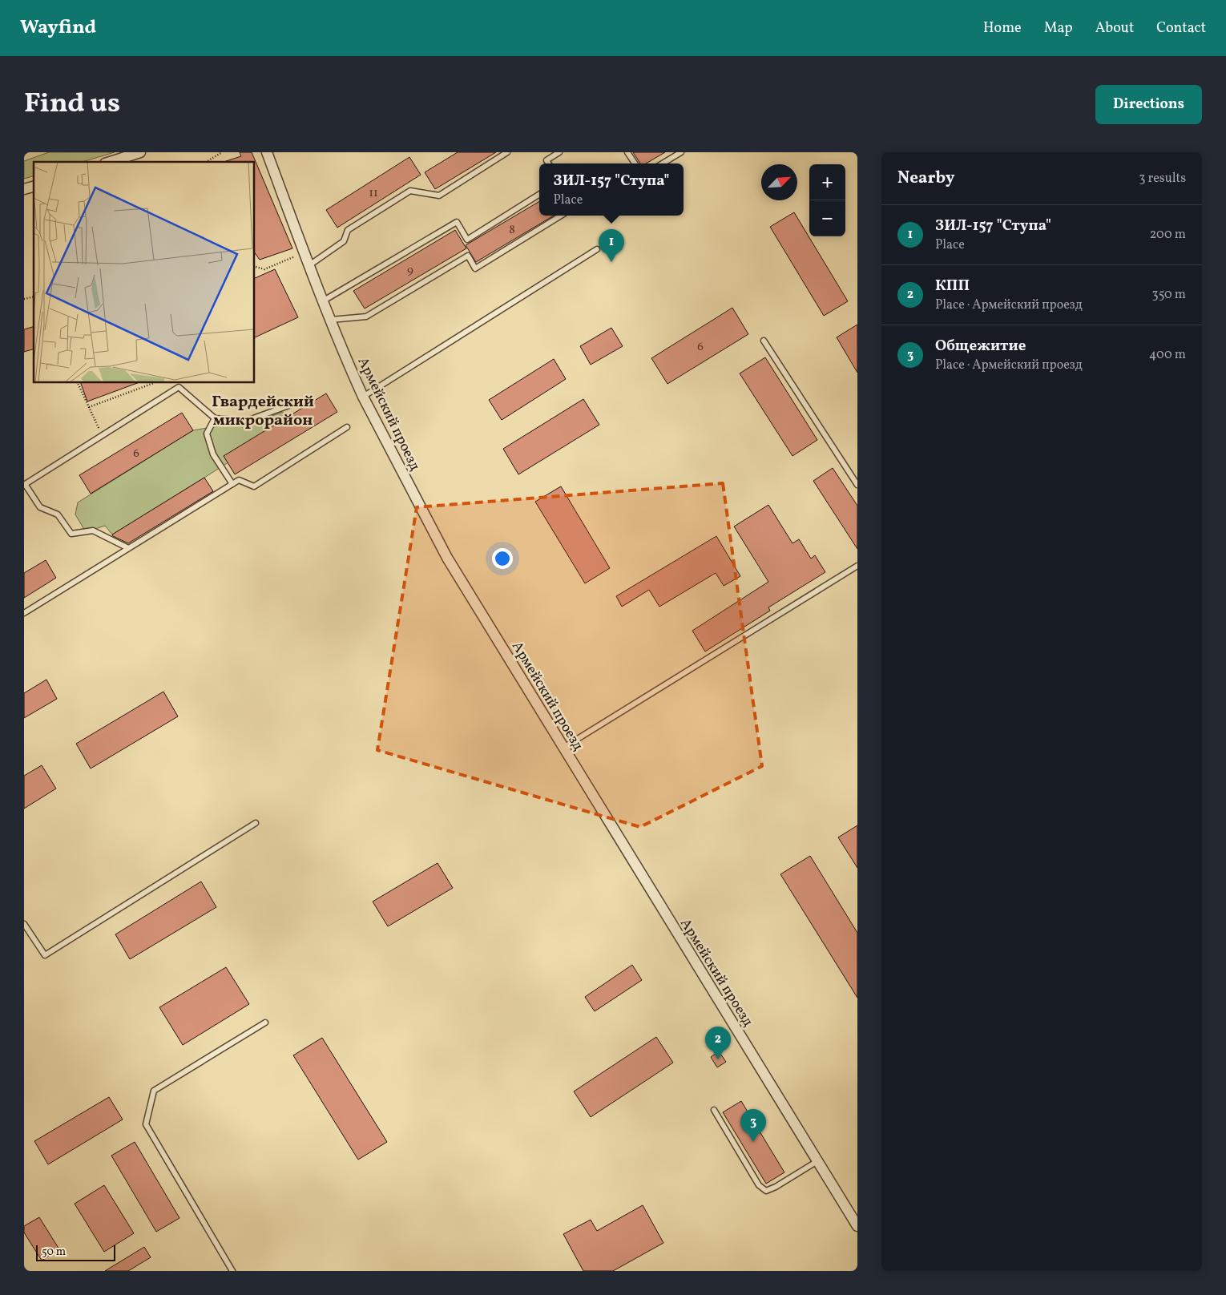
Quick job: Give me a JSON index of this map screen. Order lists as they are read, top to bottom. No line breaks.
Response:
{"streets":{"street":["Армейский проезд"]},"districts":["Гвардейский микрорайон"],"house_numbers":["11","8","9","6","6"],"scale_bar":"50 m","north":"top right","page":{"header":"Wayfind","nav":["Home","Map","About","Contact"],"title":"Find us","buttons":"Directions","heading":["Nearby","3 results"],"popup":["ЗИЛ-157 \"Ступа\"","Place"],"map_buttons":["+","−"],"list":[{"mark":"1","name":"ЗИЛ-157 \"Ступа\"","note":"Place","value":"200 m"},{"mark":"2","name":"КПП","note":"Place · Армейский проезд","value":"350 m"},{"mark":"3","name":"Общежитие","note":"Place · Армейский проезд","value":"400 m"}],"pins":["1","2","3"],"scale":"50 m"}}
